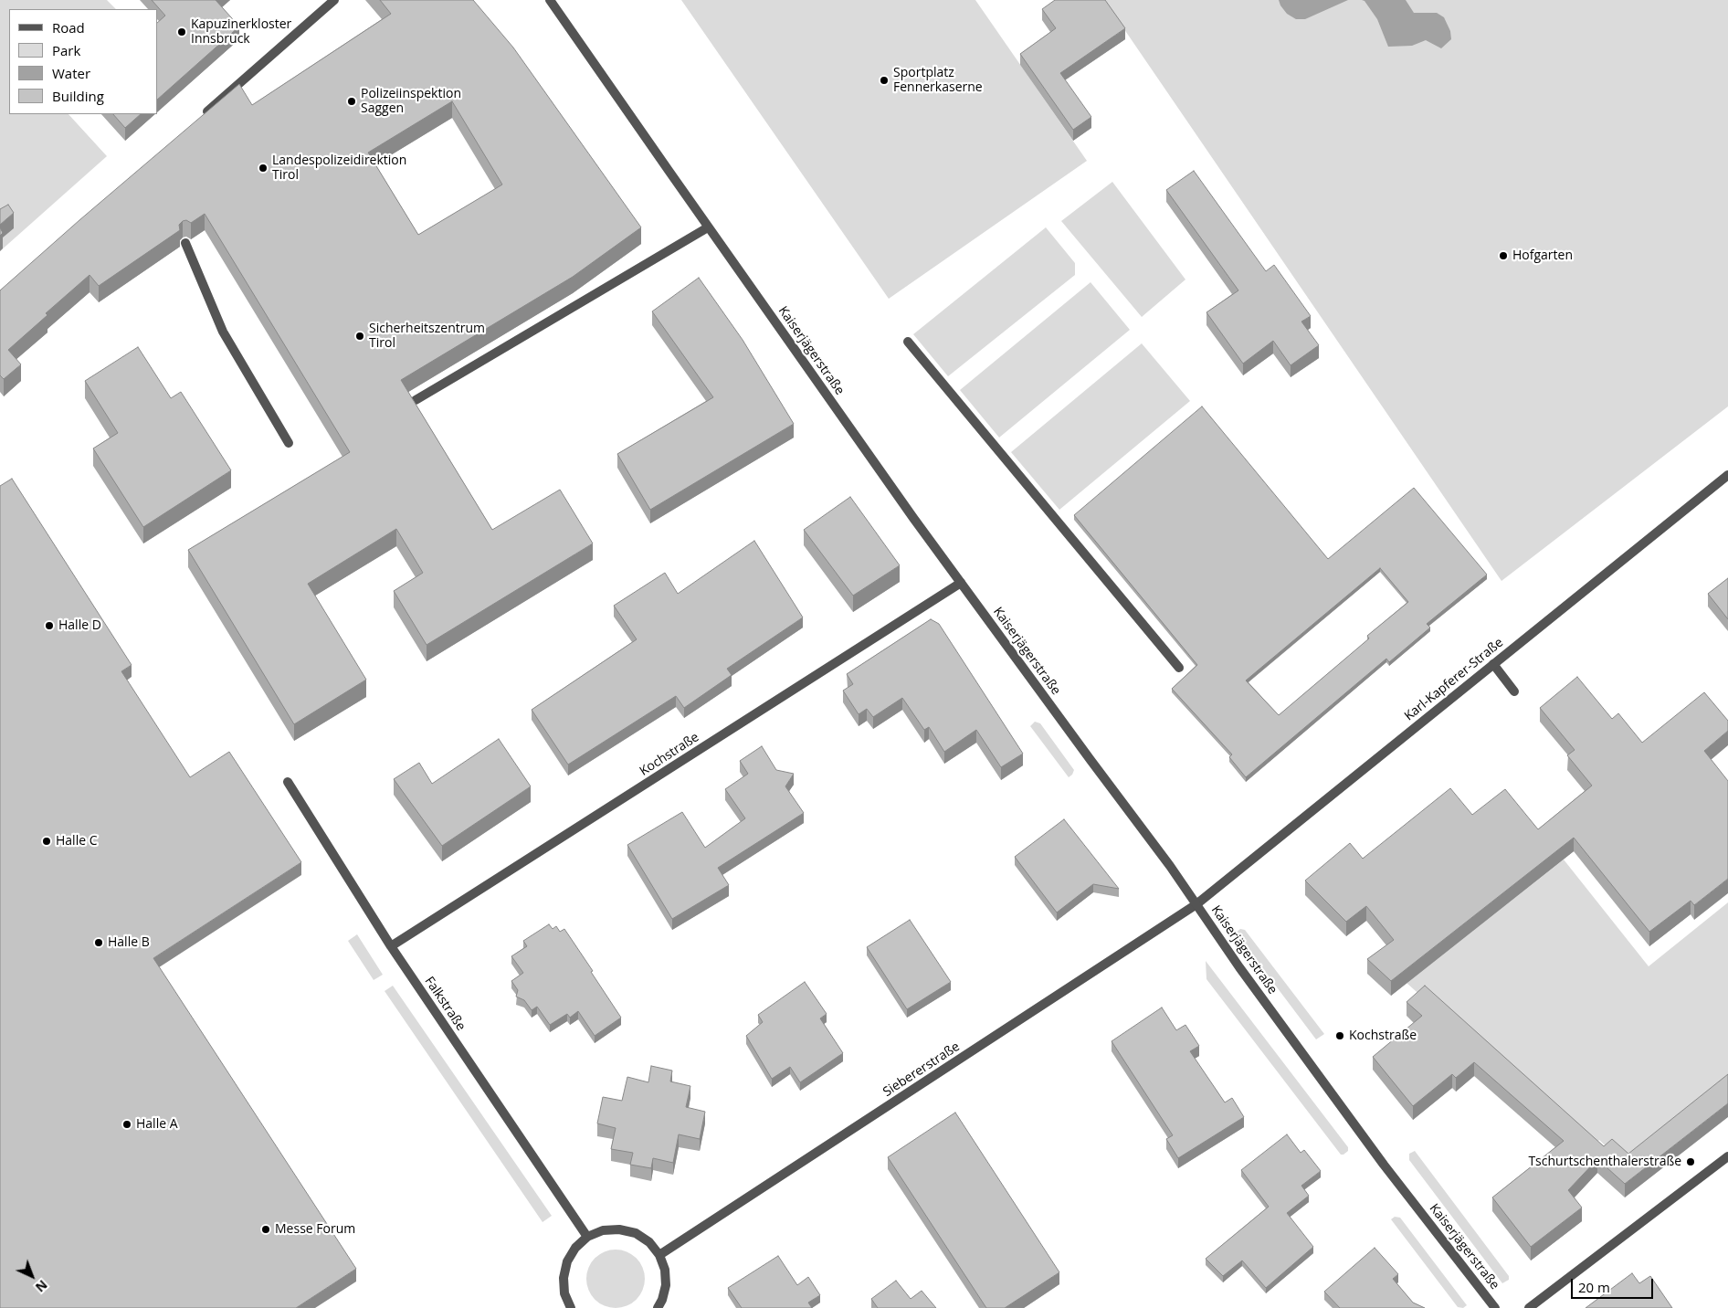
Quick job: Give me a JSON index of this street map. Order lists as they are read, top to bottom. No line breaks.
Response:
{"streets":{"street":["Kaiserjägerstraße","Karl-Kapferer-Straße","Kochstraße","Falkstraße","Siebererstraße"]},"crossings":[["Kaiserjägerstraße","Karl-Kapferer-Straße"],["Kaiserjägerstraße","Kochstraße"],["Kaiserjägerstraße","Siebererstraße"],["Karl-Kapferer-Straße","Siebererstraße"],["Kochstraße","Falkstraße"]],"places":["Kapuzinerkloster Innsbruck","Sportplatz Fennerkaserne","Polizeiinspektion Saggen","Landespolizeidirektion Tirol","Hofgarten","Sicherheitszentrum Tirol","Halle D","Halle C","Halle B","Kochstraße","Halle A","Tschurtschenthalerstraße","Messe Forum"],"legend":["Road","Park","Water","Building"],"scale_bar":"20 m","north":"bottom right"}
